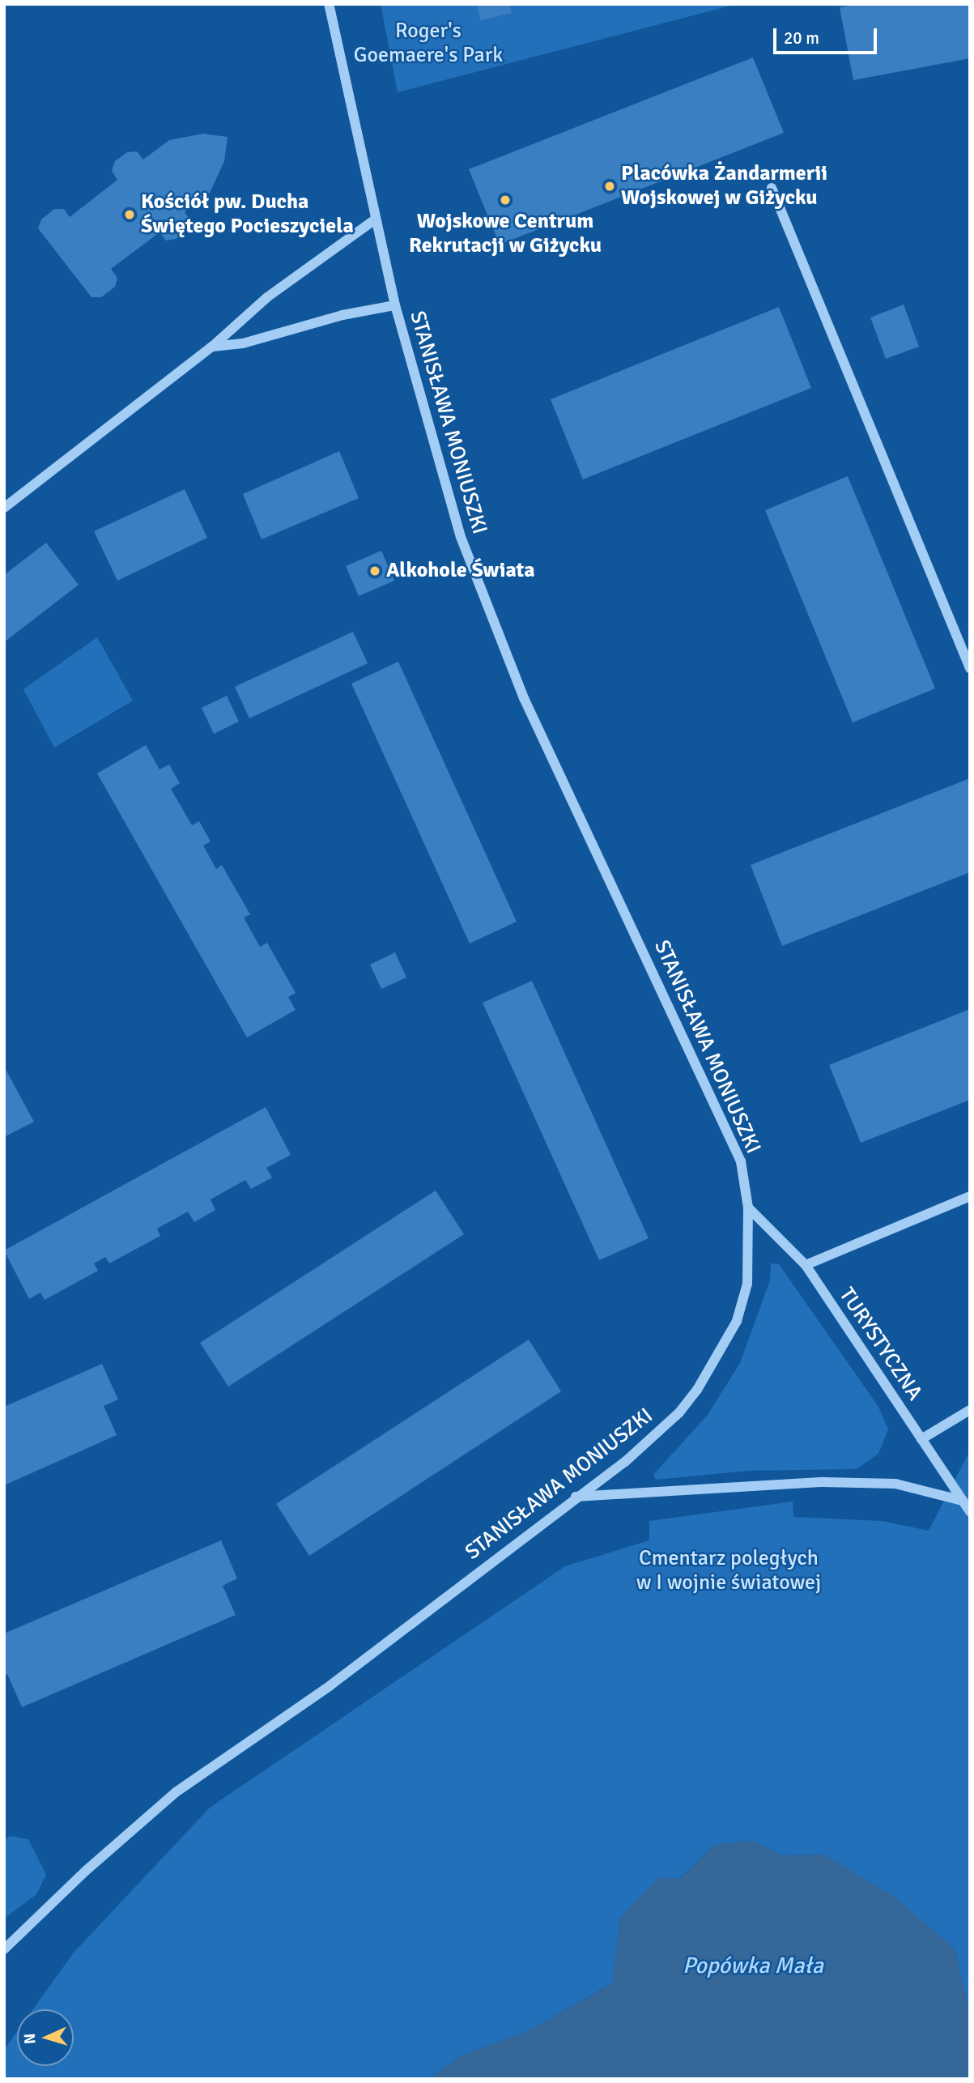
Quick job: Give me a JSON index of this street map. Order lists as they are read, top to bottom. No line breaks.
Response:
{"streets":{"street":["STANISŁAWA MONIUSZKI","TURYSTYCZNA"]},"crossings":[["STANISŁAWA MONIUSZKI","TURYSTYCZNA"]],"water":["Popówka Mała"],"parks":["Roger's Goemaere's Park","Cmentarz poległych w I wojnie światowej"],"places":["Placówka Żandarmerii Wojskowej w Giżycku","Wojskowe Centrum Rekrutacji w Giżycku","Kościół pw. Ducha Świętego Pocieszyciela","Alkohole Świata"],"scale_bar":"20 m","north":"left"}
